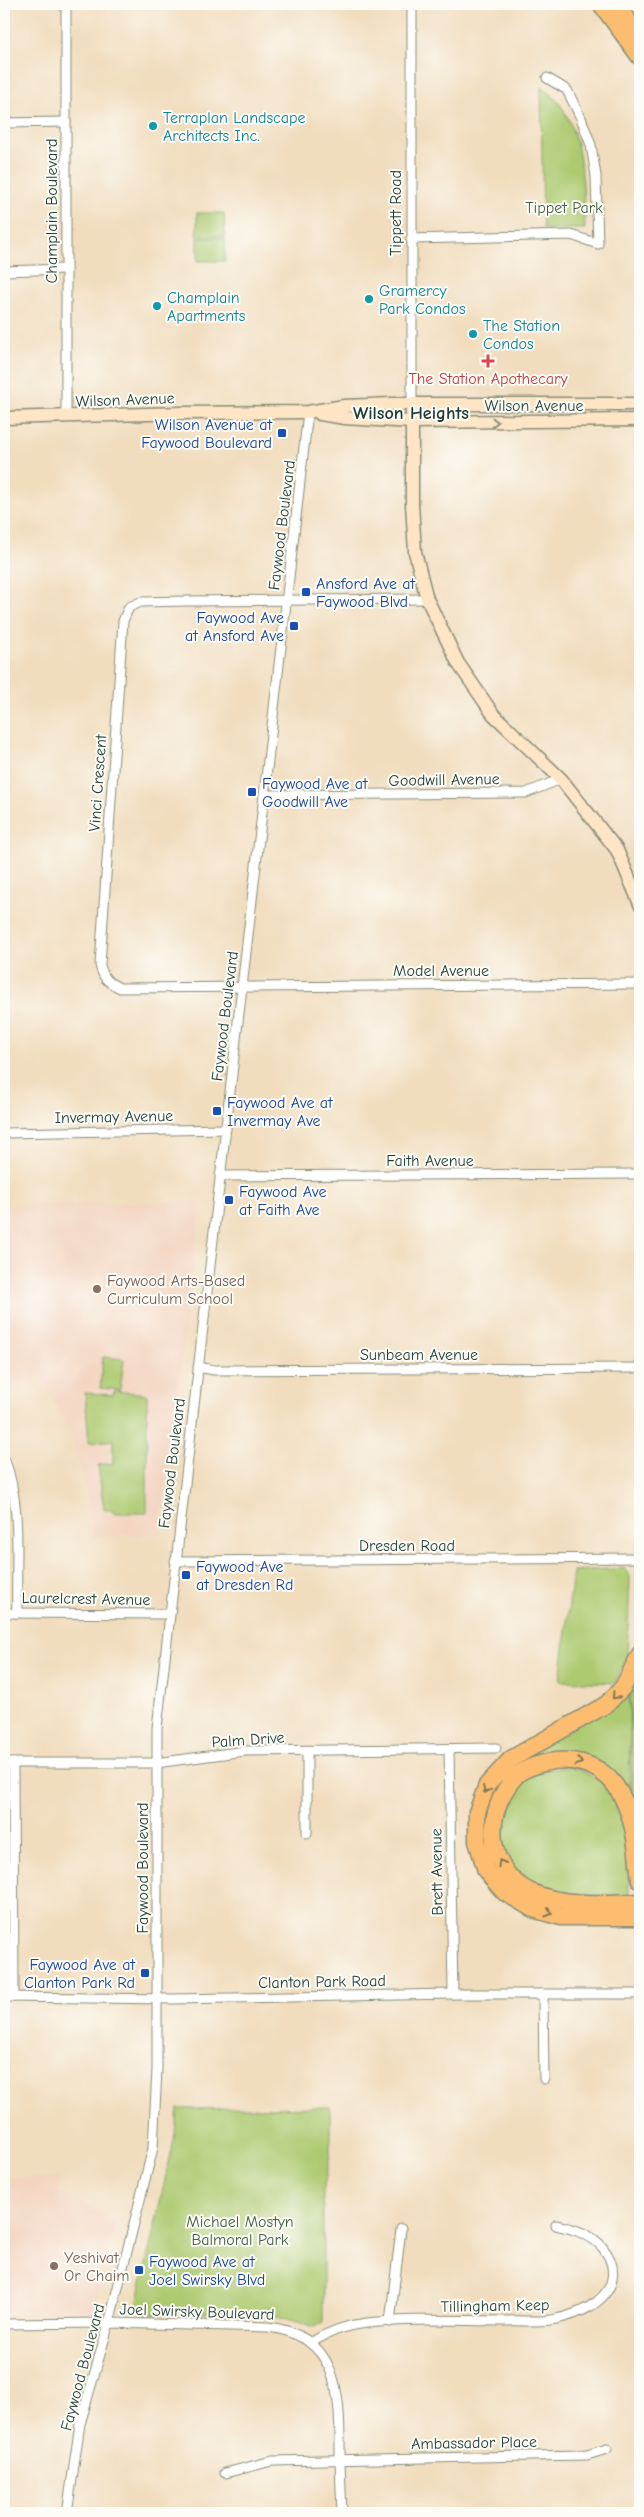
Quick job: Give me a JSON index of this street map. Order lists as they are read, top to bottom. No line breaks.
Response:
{"streets":{"main road":["Tippett Road","Wilson Avenue"],"street":["Champlain Boulevard","Faywood Boulevard","Goodwill Avenue","Vinci Crescent","Model Avenue","Invermay Avenue","Faith Avenue","Sunbeam Avenue","Dresden Road","Laurelcrest Avenue","Palm Drive","Brett Avenue","Clanton Park Road","Tillingham Keep","Joel Swirsky Boulevard","Ambassador Place"]},"crossings":[["Champlain Boulevard","Wilson Avenue"],["Tippett Road","Wilson Avenue"],["Tippett Road","Goodwill Avenue"],["Wilson Avenue","Faywood Boulevard"],["Faywood Boulevard","Goodwill Avenue"],["Faywood Boulevard","Vinci Crescent"],["Faywood Boulevard","Model Avenue"],["Faywood Boulevard","Invermay Avenue"],["Faywood Boulevard","Faith Avenue"],["Faywood Boulevard","Sunbeam Avenue"],["Faywood Boulevard","Dresden Road"],["Faywood Boulevard","Laurelcrest Avenue"],["Faywood Boulevard","Palm Drive"],["Faywood Boulevard","Clanton Park Road"],["Faywood Boulevard","Joel Swirsky Boulevard"],["Vinci Crescent","Model Avenue"],["Palm Drive","Brett Avenue"],["Brett Avenue","Clanton Park Road"],["Tillingham Keep","Joel Swirsky Boulevard"],["Joel Swirsky Boulevard","Ambassador Place"]],"districts":["Wilson Heights"],"parks":["Tippet Park","Michael Mostyn Balmoral Park"],"places":{"other":["Terraplan Landscape Architects Inc.","Gramercy Park Condos","Champlain Apartments","The Station Condos","Faywood Arts-Based Curriculum School","Yeshivat Or Chaim"],"health":["The Station Apothecary"],"transit":["Wilson Avenue at Faywood Boulevard","Ansford Ave at Faywood Blvd","Faywood Ave at Ansford Ave","Faywood Ave at Goodwill Ave","Faywood Ave at Invermay Ave","Faywood Ave at Faith Ave","Faywood Ave at Dresden Rd","Faywood Ave at Clanton Park Rd","Faywood Ave at Joel Swirsky Blvd"]}}
